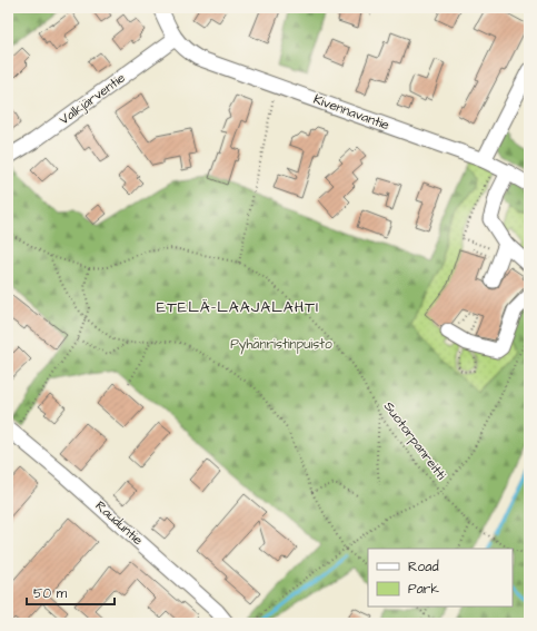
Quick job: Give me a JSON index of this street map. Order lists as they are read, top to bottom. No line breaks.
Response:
{"streets":{"street":["Valkjärventie","Kivennavantie","Rauduntie"],"path":["Suotorpanreitti"]},"crossings":[["Valkjärventie","Kivennavantie"]],"districts":["ETELÄ-LAAJALAHTI"],"parks":["Pyhänristinpuisto"],"legend":["Road","Park"],"scale_bar":"50 m"}
